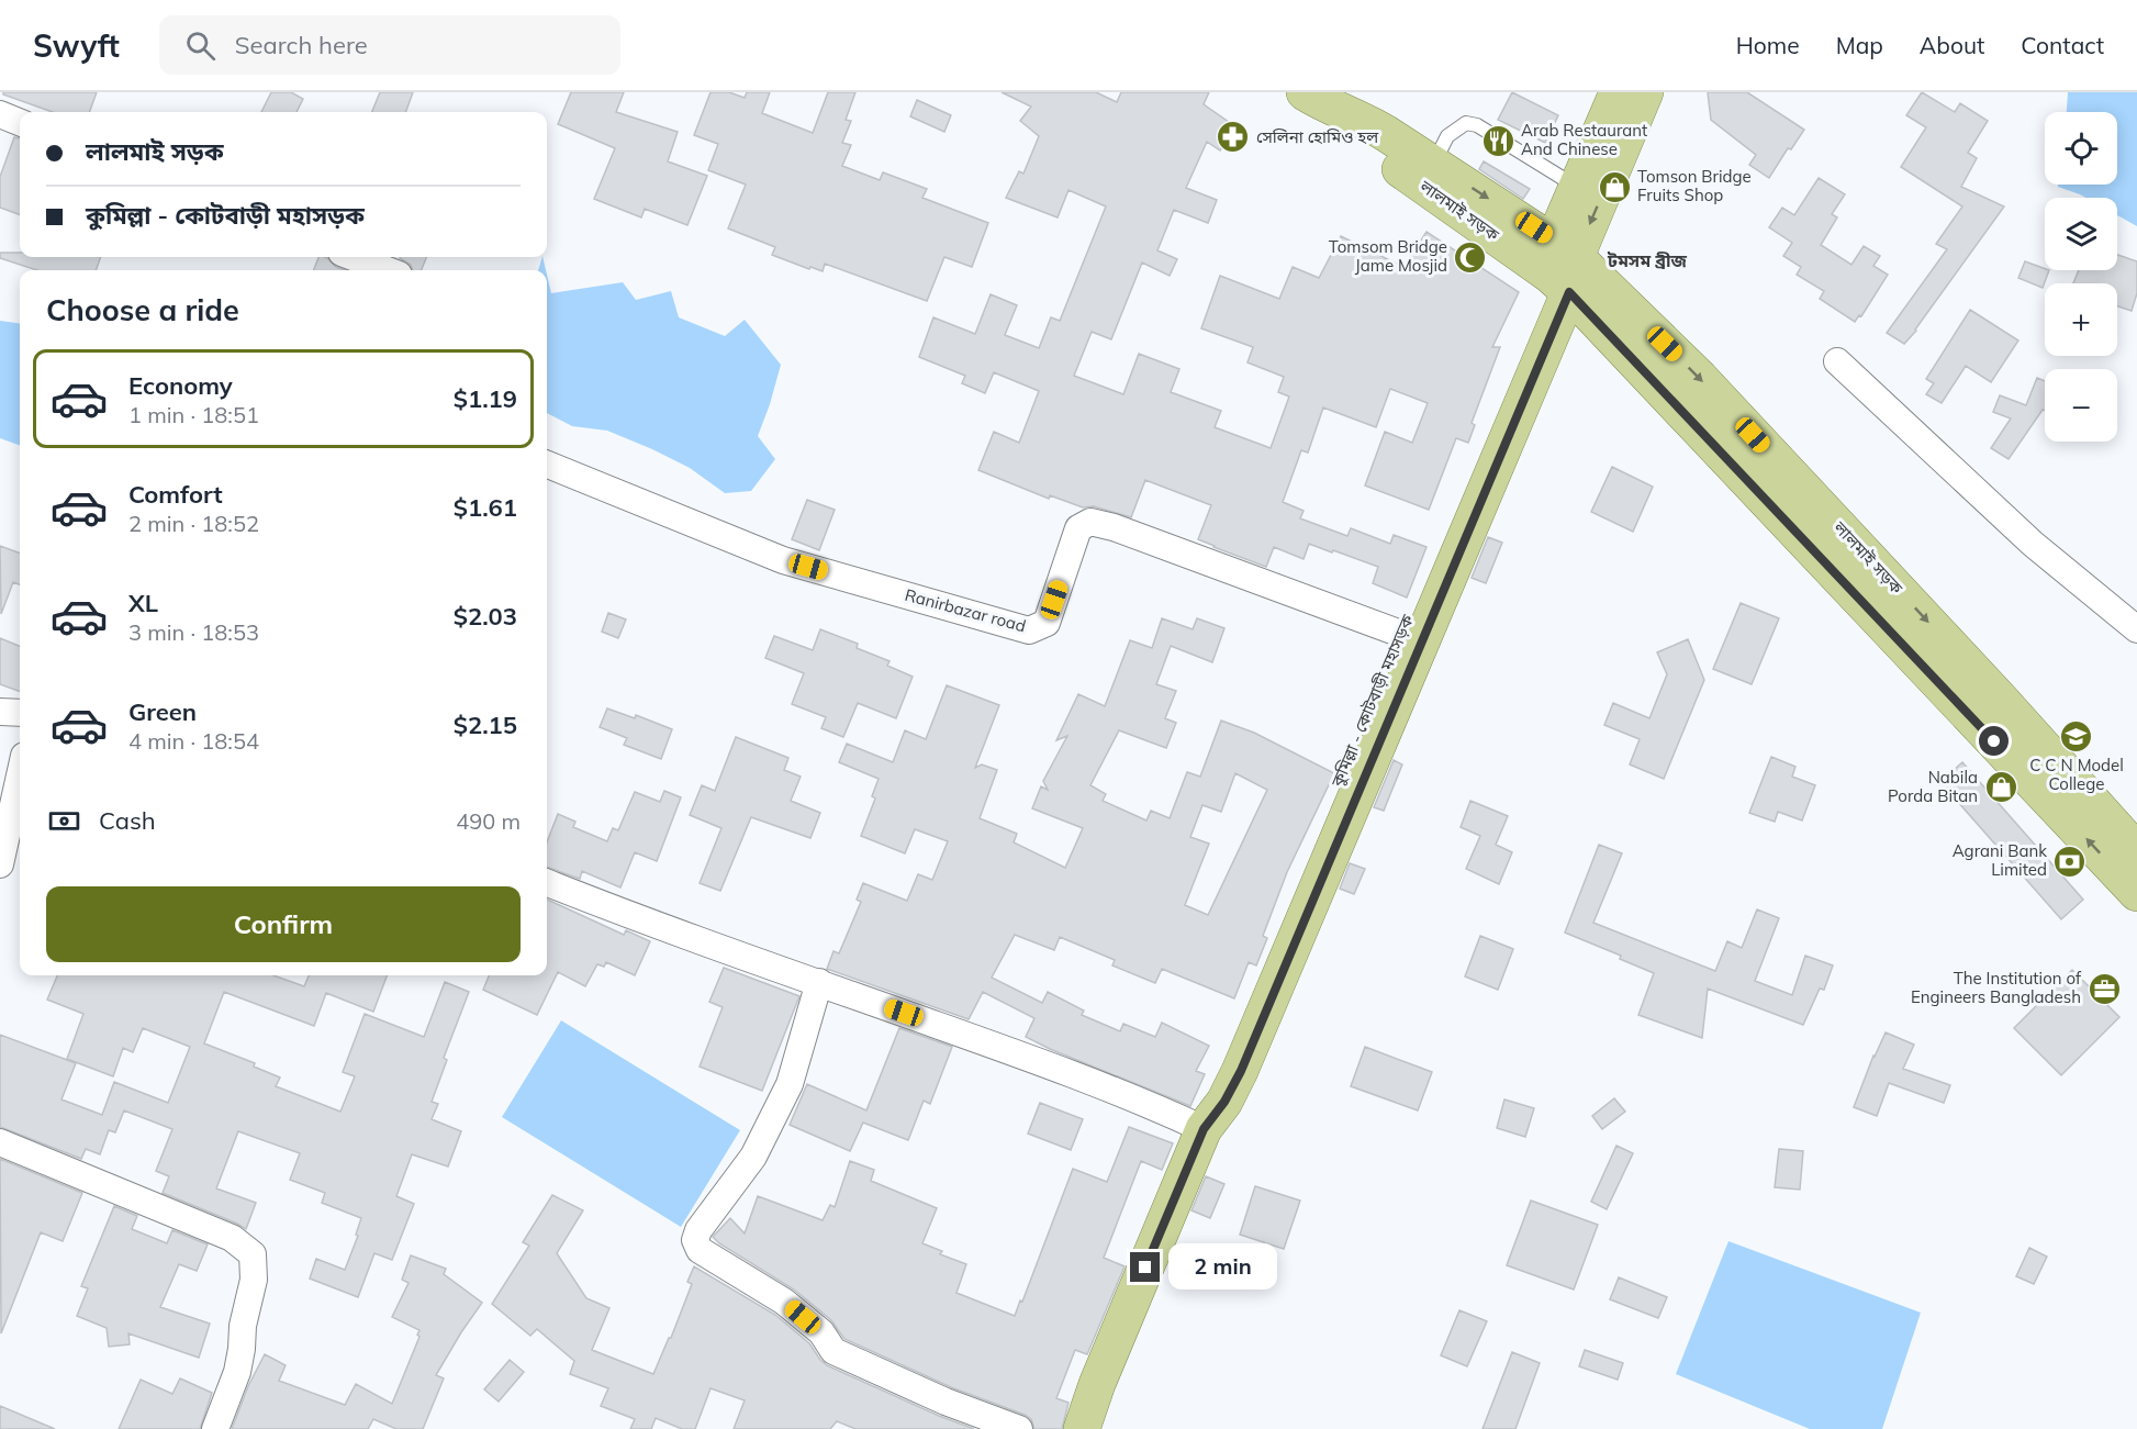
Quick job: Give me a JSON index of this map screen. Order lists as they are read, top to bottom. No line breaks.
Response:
{"streets":{"main road":["লালমাই সড়ক","কুমিল্লা - কোটবাড়ী মহাসড়ক"],"street":["Ranirbazar road"]},"crossings":[["লালমাই সড়ক","কুমিল্লা - কোটবাড়ী মহাসড়ক"],["Ranirbazar road","কুমিল্লা - কোটবাড়ী মহাসড়ক"]],"districts":["টমসম ব্রীজ"],"places":{"pharmacy":["সেলিনা হোমিও হল"],"restaurant":["Arab Restaurant And Chinese"],"shop":["Tomson Bridge Fruits Shop","Nabila Porda Bitan"],"mosque":["Tomsom Bridge Jame Mosjid"],"school or university":["C C N Model College"],"bank":["Agrani Bank Limited"],"office":["The Institution of Engineers Bangladesh"]},"page":{"header":"Swyft","search":"Search here","nav":["Home","Map","About","Contact"],"map_buttons":["+","−"],"banner":["লালমাই সড়ক","কুমিল্লা - কোটবাড়ী মহাসড়ক"],"heading":"Choose a ride","list":[{"name":"Economy","note":"1 min · 18:51","value":"$1.19"},{"name":"Comfort","note":"2 min · 18:52","value":"$1.61"},{"name":"XL","note":"3 min · 18:53","value":"$2.03"},{"name":"Green","note":"4 min · 18:54","value":"$2.15"}],"pay":["Cash","490 m"],"buttons":"Confirm","bubble":"2 min"}}
